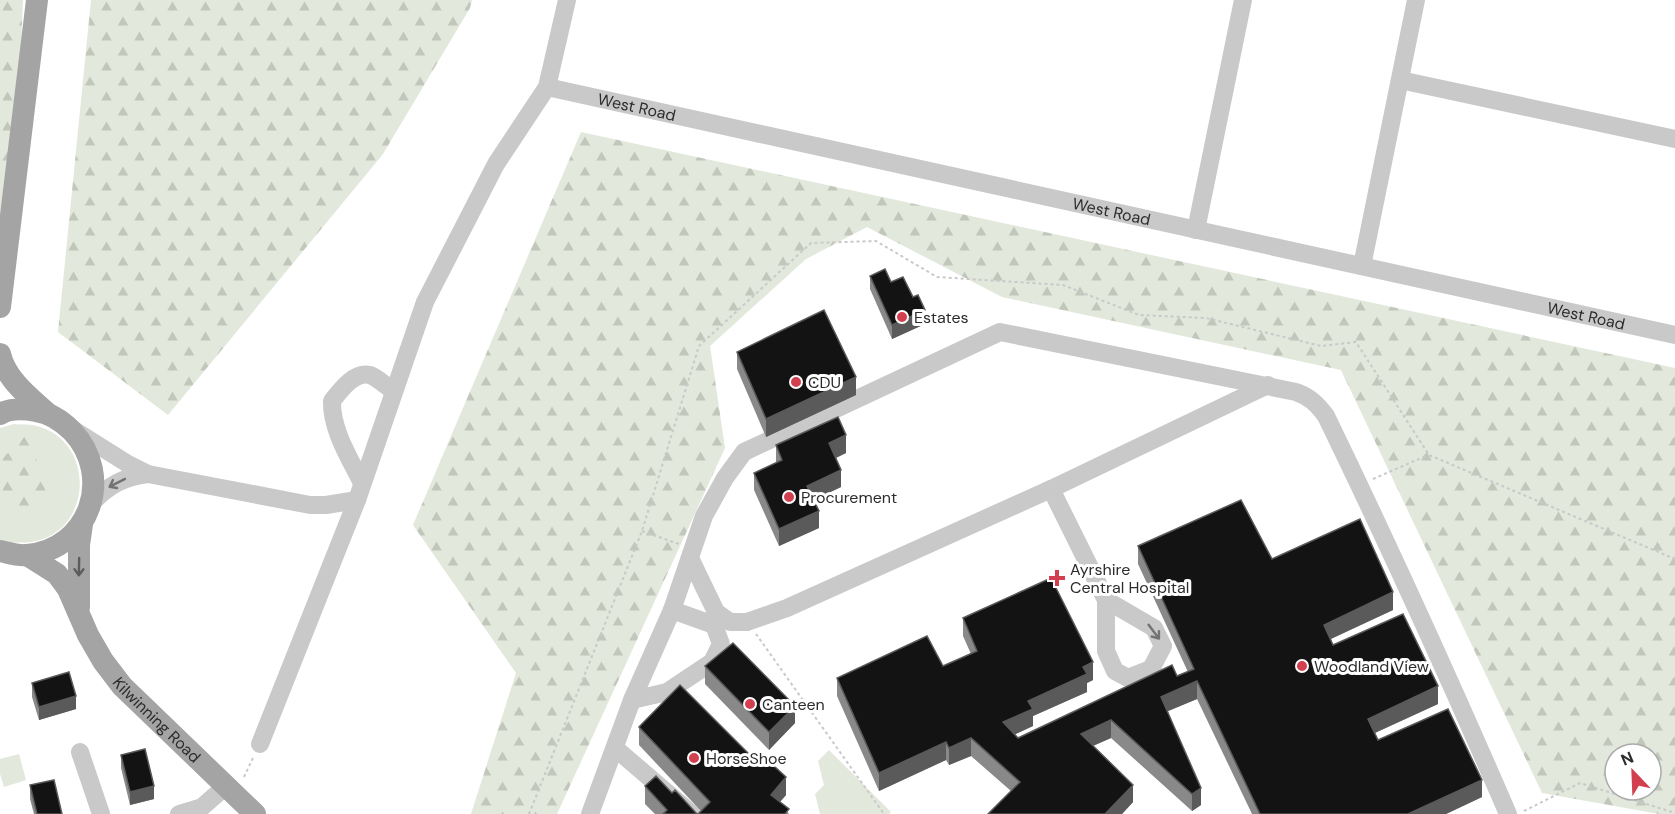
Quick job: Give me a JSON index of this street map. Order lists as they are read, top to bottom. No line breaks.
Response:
{"streets":{"main road":["Kilwinning Road"],"street":["West Road"]},"places":{"other":["Estates","CDU","Procurement","Woodland View","Canteen","HorseShoe"],"health":["Ayrshire Central Hospital"]},"north":"top left"}
